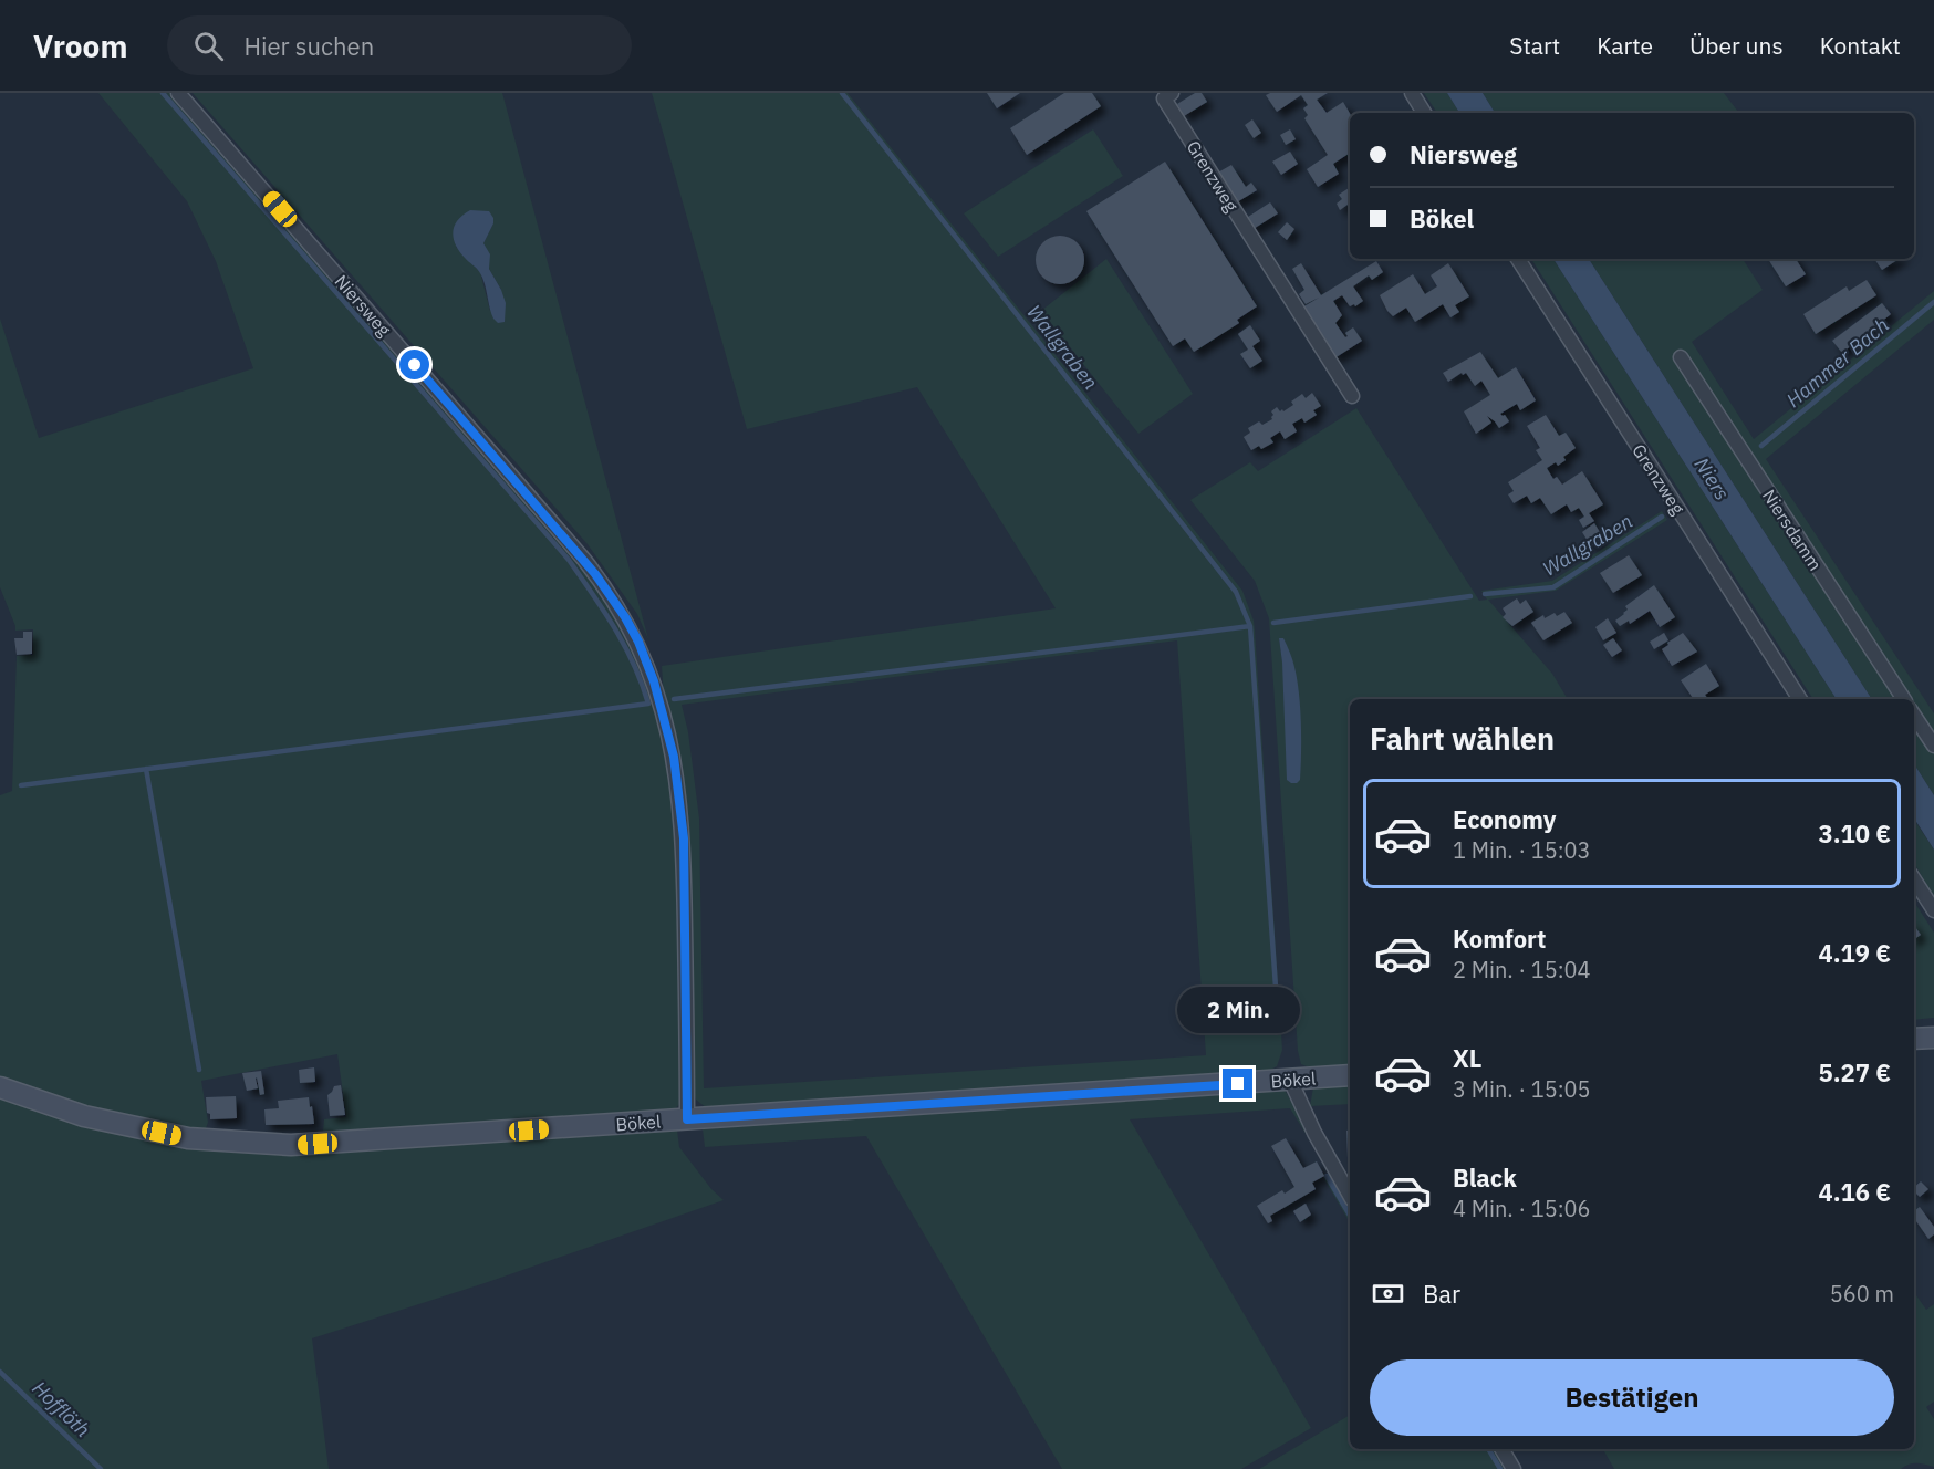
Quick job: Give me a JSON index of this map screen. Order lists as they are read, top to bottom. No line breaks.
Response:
{"streets":{"main road":["Bökel"],"street":["Grenzweg","Niersweg","Niersdamm"]},"crossings":[["Niersweg","Bökel"]],"water":["Wallgraben","Hammer Bach","Niers","Hofflöth"],"page":{"header":"Vroom","search":"Hier suchen","nav":["Start","Karte","Über uns","Kontakt"],"banner":["Niersweg","Bökel"],"heading":"Fahrt wählen","list":[{"name":"Economy","note":"1 Min. · 15:03","value":"3.10 €"},{"name":"Komfort","note":"2 Min. · 15:04","value":"4.19 €"},{"name":"XL","note":"3 Min. · 15:05","value":"5.27 €"},{"name":"Black","note":"4 Min. · 15:06","value":"4.16 €"}],"bubble":"2 Min.","pay":["Bar","560 m"],"buttons":"Bestätigen"}}
